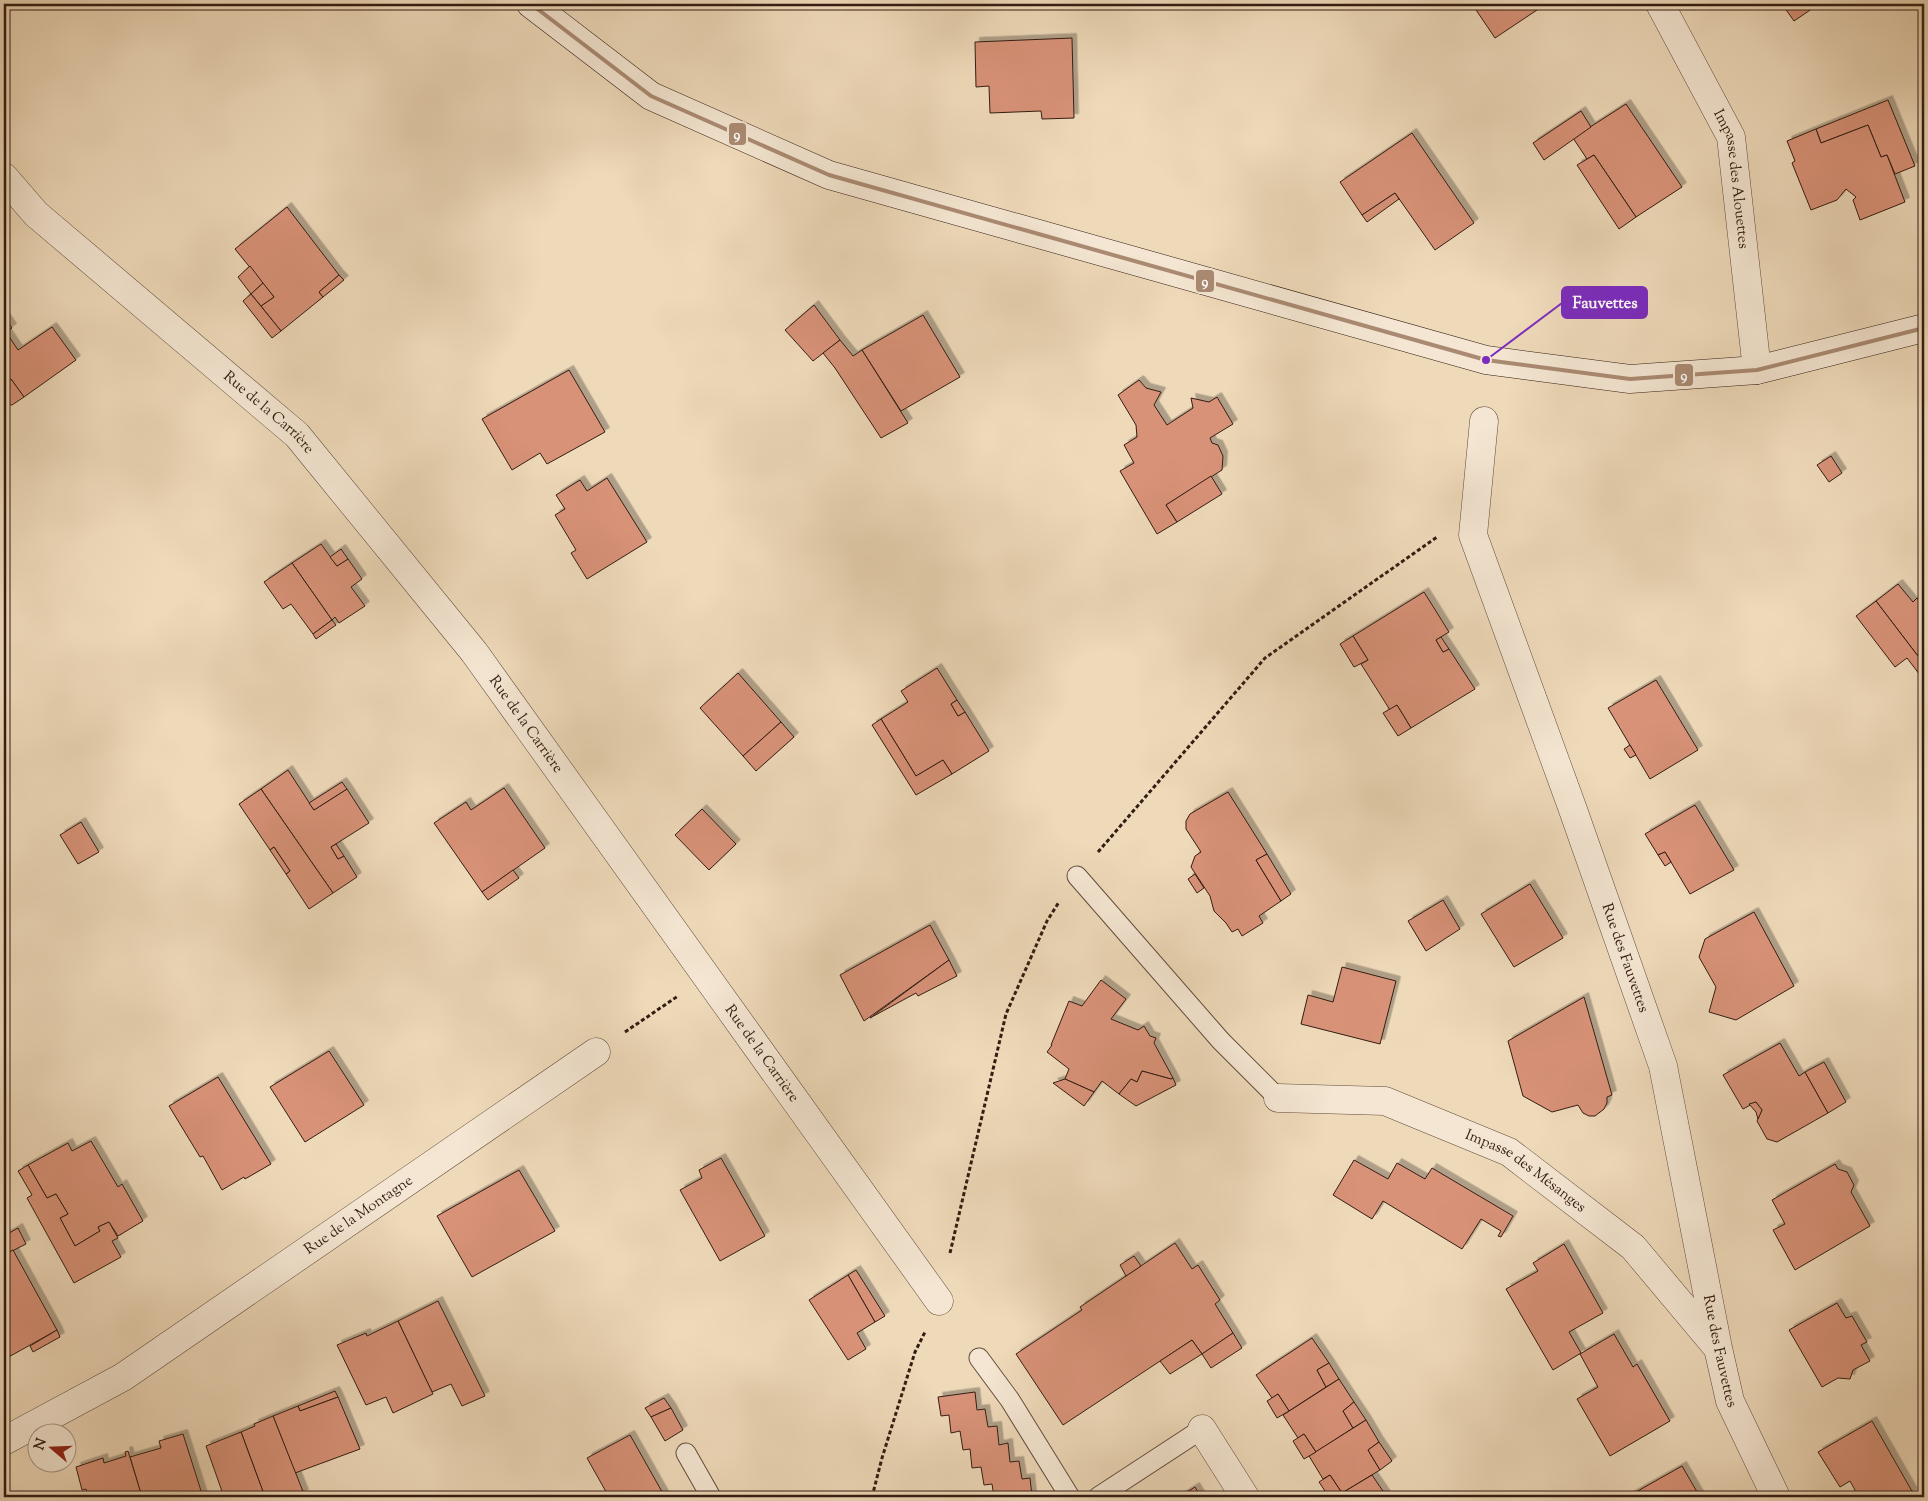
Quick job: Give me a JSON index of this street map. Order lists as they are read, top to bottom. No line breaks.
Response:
{"streets":{"street":["Impasse des Alouettes","Rue de la Carrière","Rue des Fauvettes","Impasse des Mésanges","Rue de la Montagne"]},"crossings":[["Rue des Fauvettes","Impasse des Mésanges"]],"places":["Fauvettes"],"lines":["transit line 9"],"north":"left"}
